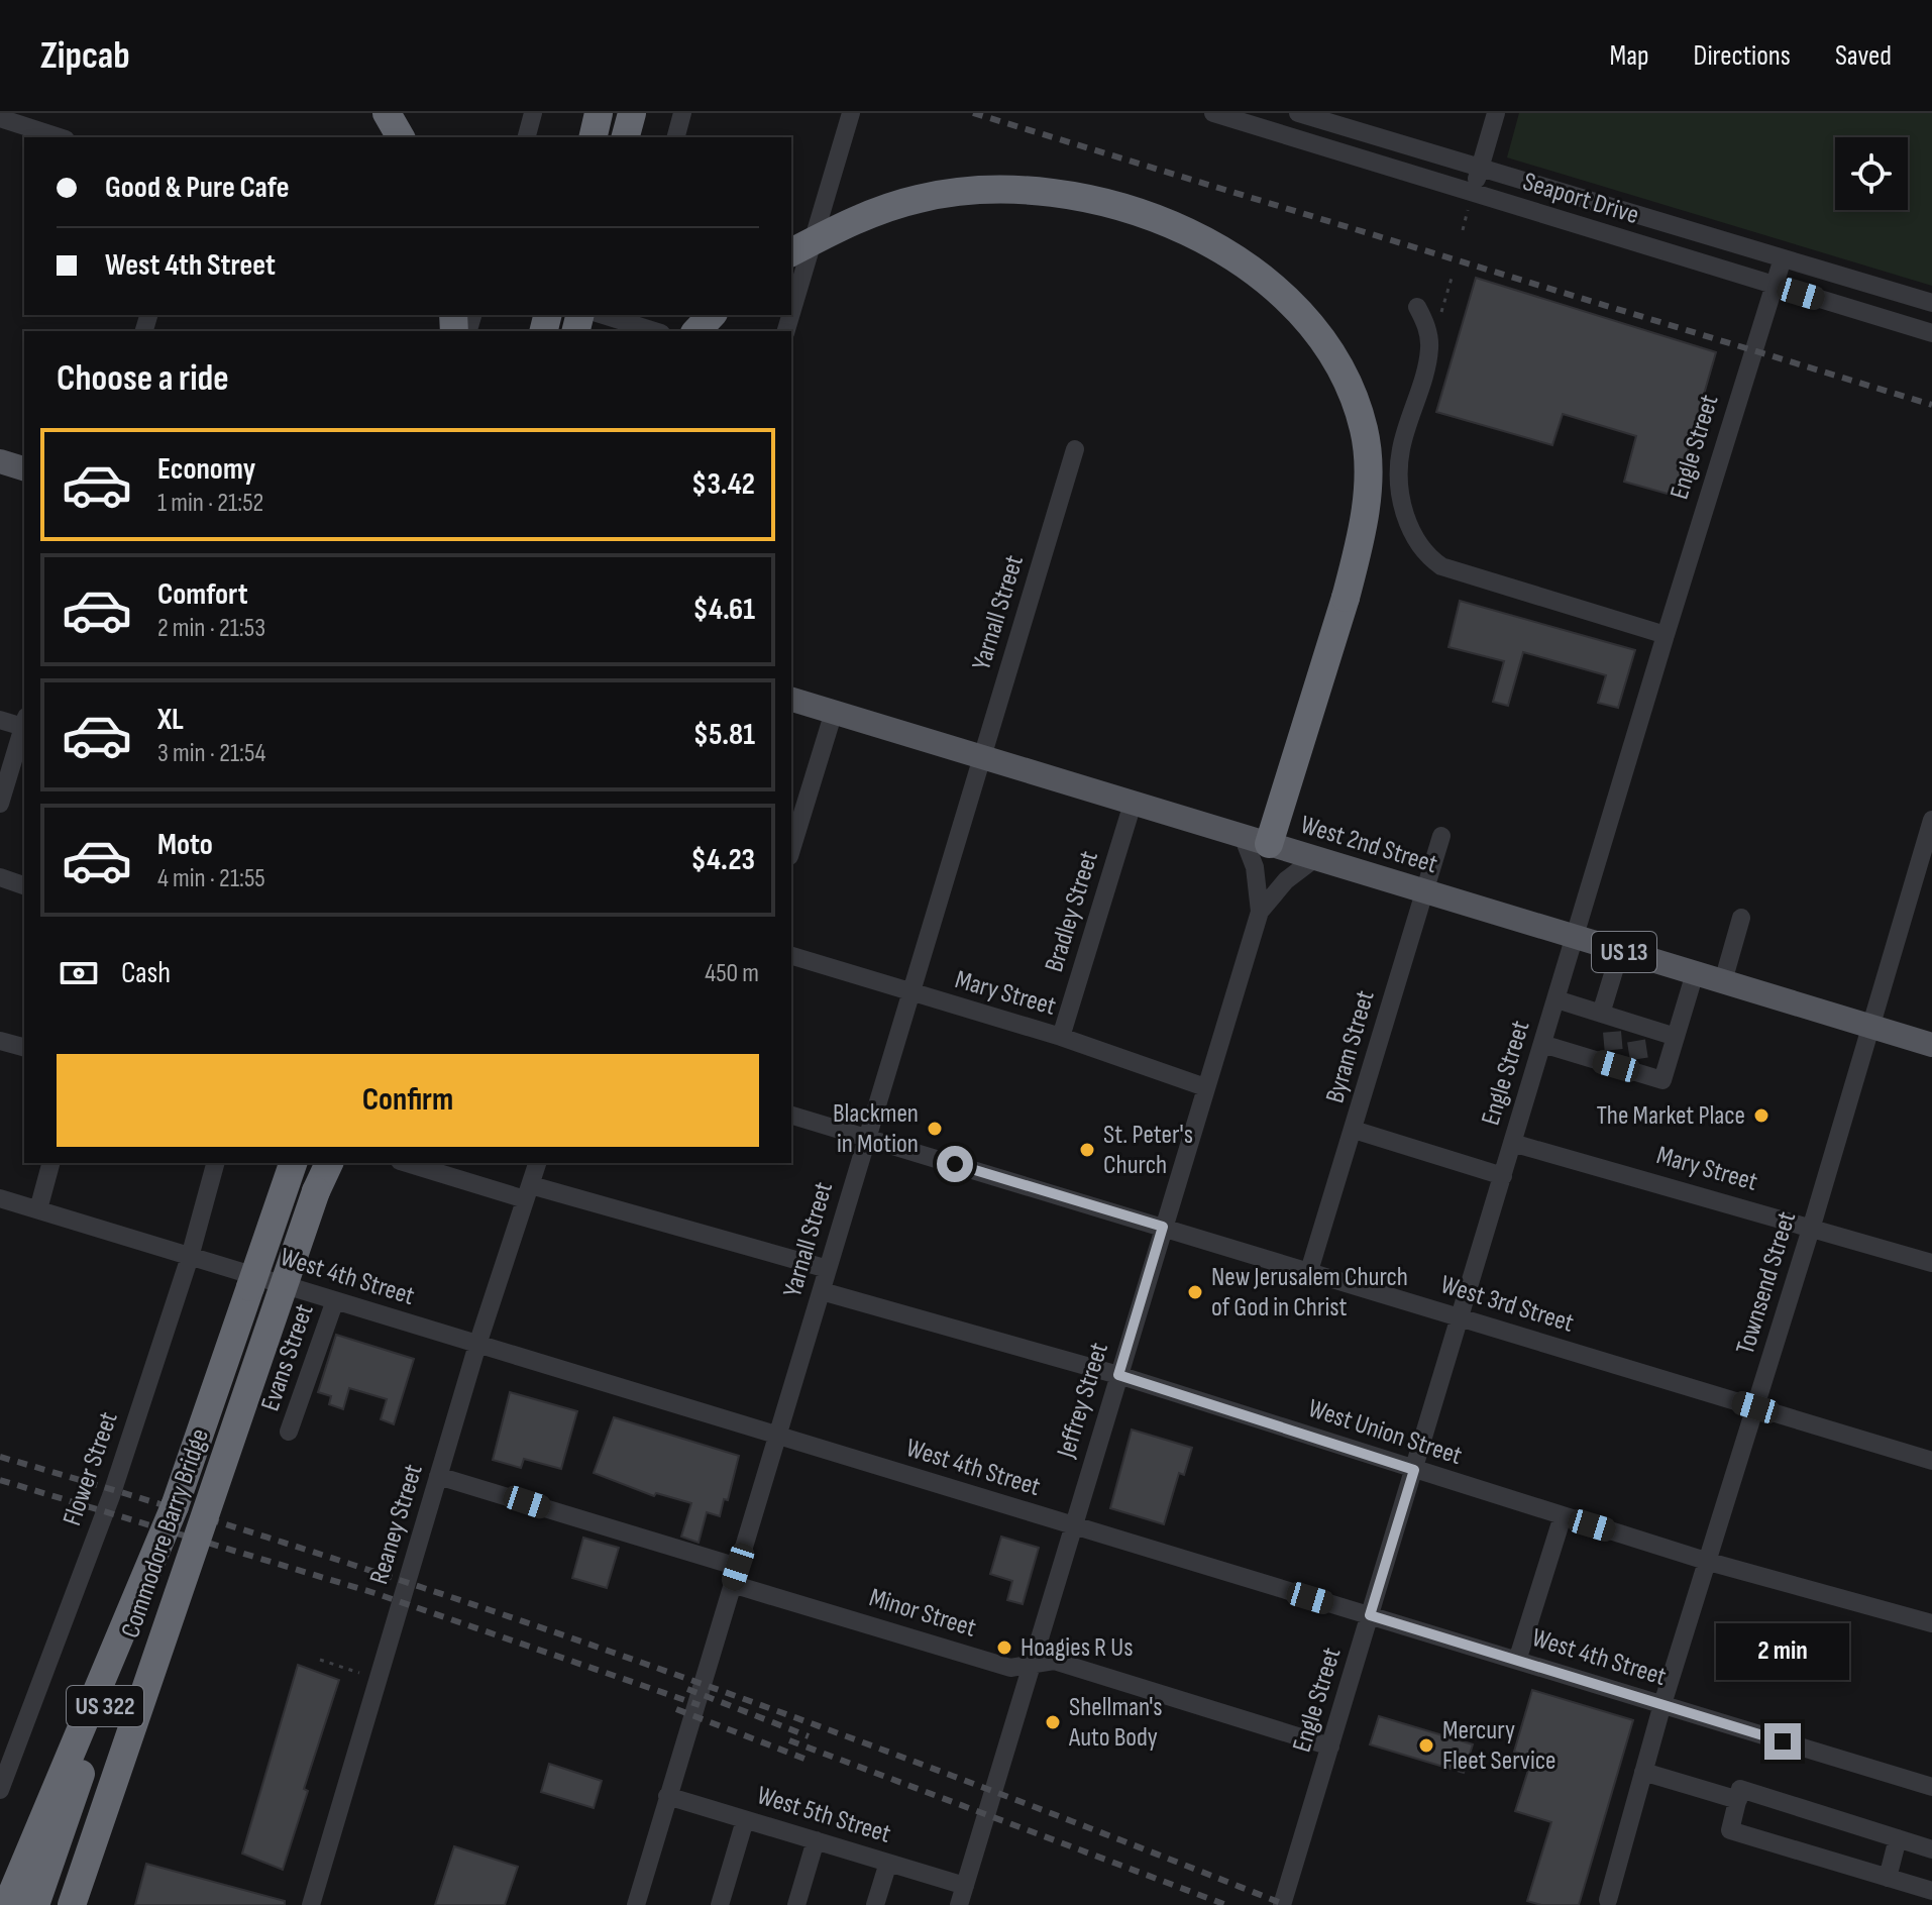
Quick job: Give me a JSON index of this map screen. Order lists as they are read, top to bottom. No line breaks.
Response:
{"streets":{"highway":["Commodore Barry Bridge","US 322"],"main road":["West 2nd Street","US 13"],"street":["Seaport Drive","Engle Street","Yarnall Street","Bradley Street","Mary Street","Byram Street","West 4th Street","Townsend Street","West 3rd Street","Evans Street","Jeffrey Street","West Union Street","Flower Street","Reaney Street","Minor Street","West 5th Street"]},"crossings":[["Seaport Drive","Engle Street"],["Engle Street","West 2nd Street"],["Engle Street","Mary Street"],["Engle Street","West 4th Street"],["Engle Street","West 3rd Street"],["Engle Street","West Union Street"],["Engle Street","Minor Street"],["Yarnall Street","West 2nd Street"],["Yarnall Street","Mary Street"],["Yarnall Street","West 4th Street"],["Yarnall Street","West 3rd Street"],["Yarnall Street","West Union Street"],["Yarnall Street","Minor Street"],["Yarnall Street","West 5th Street"],["West 2nd Street","Bradley Street"],["West 2nd Street","Byram Street"],["West 2nd Street","Townsend Street"],["Bradley Street","Mary Street"],["Mary Street","Townsend Street"],["Mary Street","Jeffrey Street"],["Byram Street","West 3rd Street"],["West 4th Street","Townsend Street"],["West 4th Street","Evans Street"],["West 4th Street","Jeffrey Street"],["West 4th Street","Flower Street"],["West 4th Street","Reaney Street"],["Townsend Street","West 3rd Street"],["Townsend Street","West Union Street"],["West 3rd Street","Jeffrey Street"],["Jeffrey Street","West Union Street"],["Jeffrey Street","Minor Street"],["Jeffrey Street","West 5th Street"],["Reaney Street","Minor Street"]],"places":["The Market Place","Blackmen in Motion","St. Peter's Church","New Jerusalem Church of God in Christ","Hoagies R Us","Shellman's Auto Body","Mercury Fleet Service"],"page":{"header":"Zipcab","nav":["Map","Directions","Saved"],"banner":["Good & Pure Cafe","West 4th Street"],"heading":"Choose a ride","list":[{"name":"Economy","note":"1 min · 21:52","value":"$3.42"},{"name":"Comfort","note":"2 min · 21:53","value":"$4.61"},{"name":"XL","note":"3 min · 21:54","value":"$5.81"},{"name":"Moto","note":"4 min · 21:55","value":"$4.23"}],"pay":["Cash","450 m"],"buttons":"Confirm","bubble":"2 min"}}
